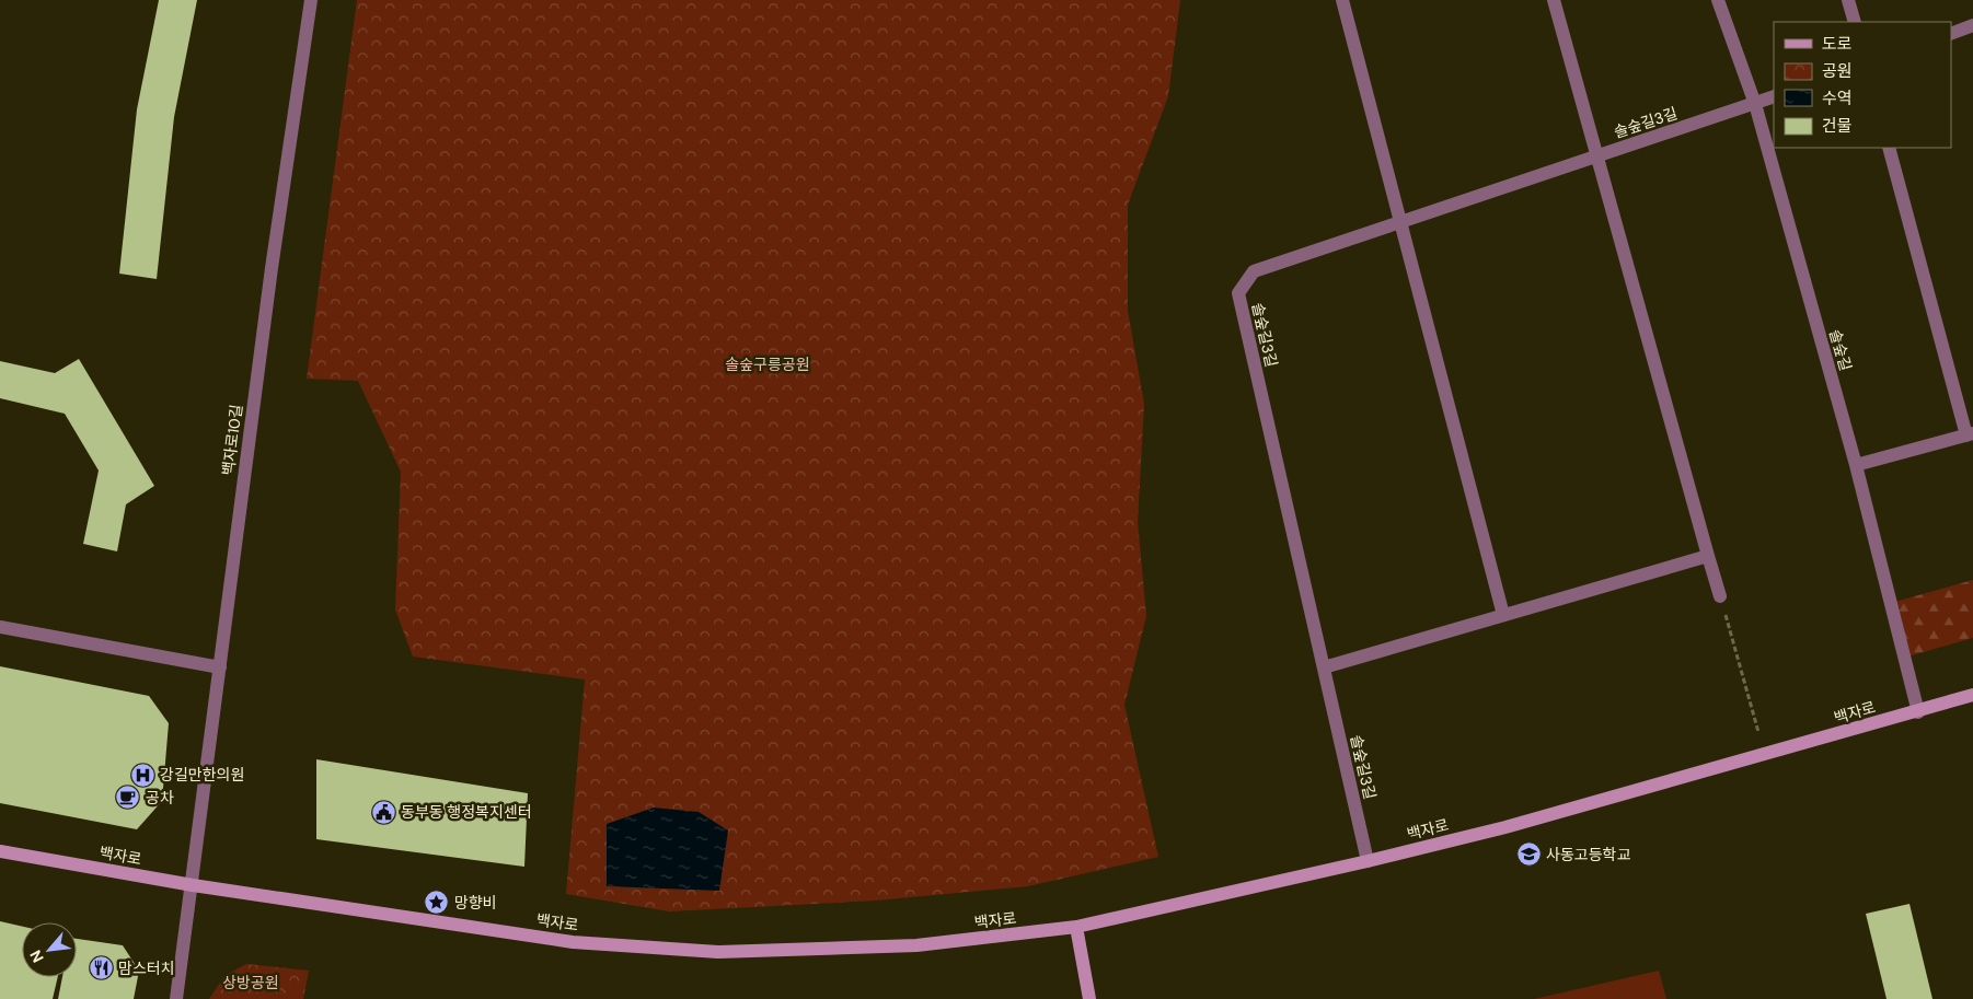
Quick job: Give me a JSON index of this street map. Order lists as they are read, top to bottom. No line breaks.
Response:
{"streets":{"street":["솔숲길3길","솔숲길","백자로10길","백자로"]},"crossings":[["솔숲길3길","솔숲길"],["솔숲길3길","백자로"],["솔숲길","백자로"],["백자로10길","백자로"]],"parks":["솔숲구릉공원","상방공원"],"places":{"hospital":["강길만한의원"],"cafe":["공차"],"public building":["동부동 행정복지센터"],"school or university":["사동고등학교"],"place":["망향비"],"restaurant":["맘스터치"]},"legend":["도로","공원","수역","건물"],"north":"bottom left"}
